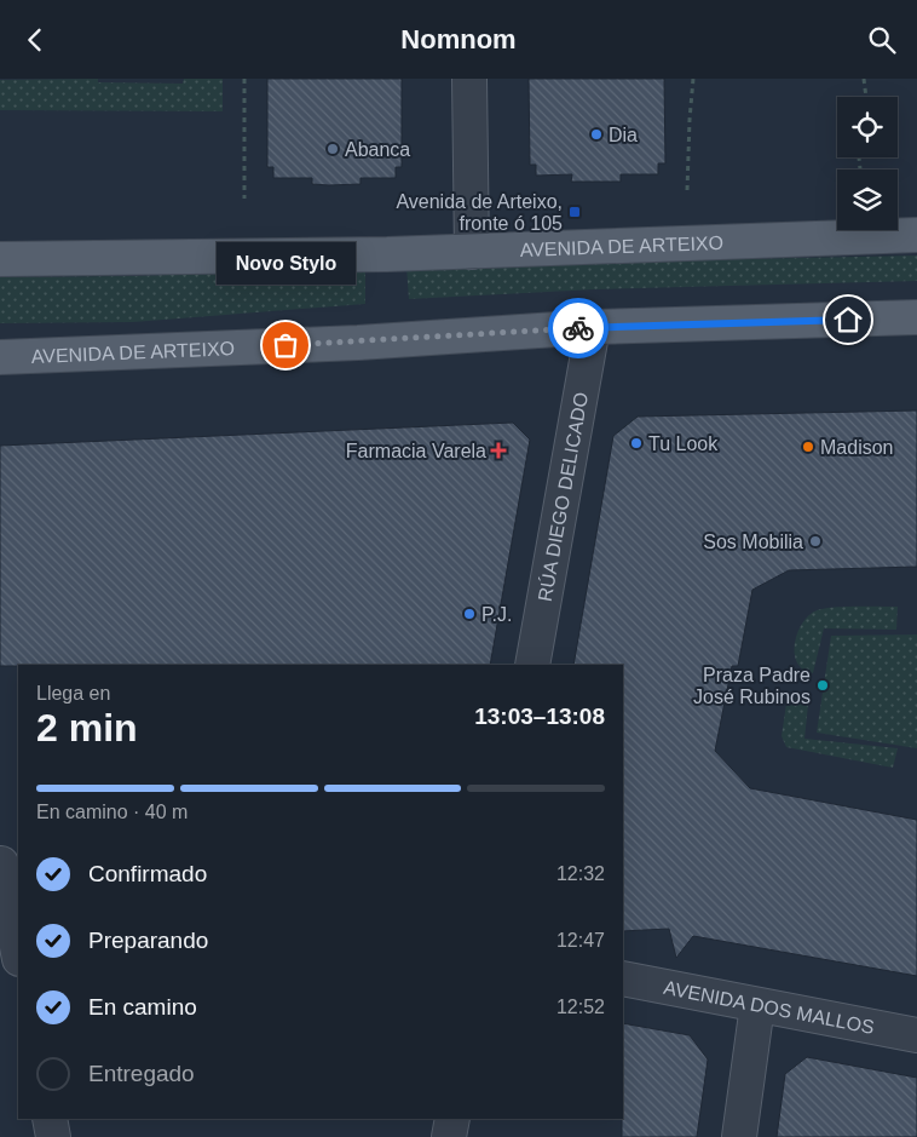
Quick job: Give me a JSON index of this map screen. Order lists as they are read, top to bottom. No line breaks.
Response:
{"streets":{"main road":["AVENIDA DE ARTEIXO"],"street":["RÚA DIEGO DELICADO","AVENIDA DOS MALLOS"]},"crossings":[["AVENIDA DE ARTEIXO","RÚA DIEGO DELICADO"]],"places":{"other":["Dia","Abanca","Novo Stylo","Tu Look","Madison","Sos Mobilia","P.J.","Praza Padre José Rubinos"],"transit":["Avenida de Arteixo, fronte ó 105"],"health":["Farmacia Varela"]},"page":{"header":"Nomnom","bubble":"Novo Stylo","heading":["2 min","Llega en","13:03–13:08"],"bar":"En camino · 40 m","list":[["Confirmado","12:32"],["Preparando","12:47"],["En camino","12:52"],"Entregado"]}}
